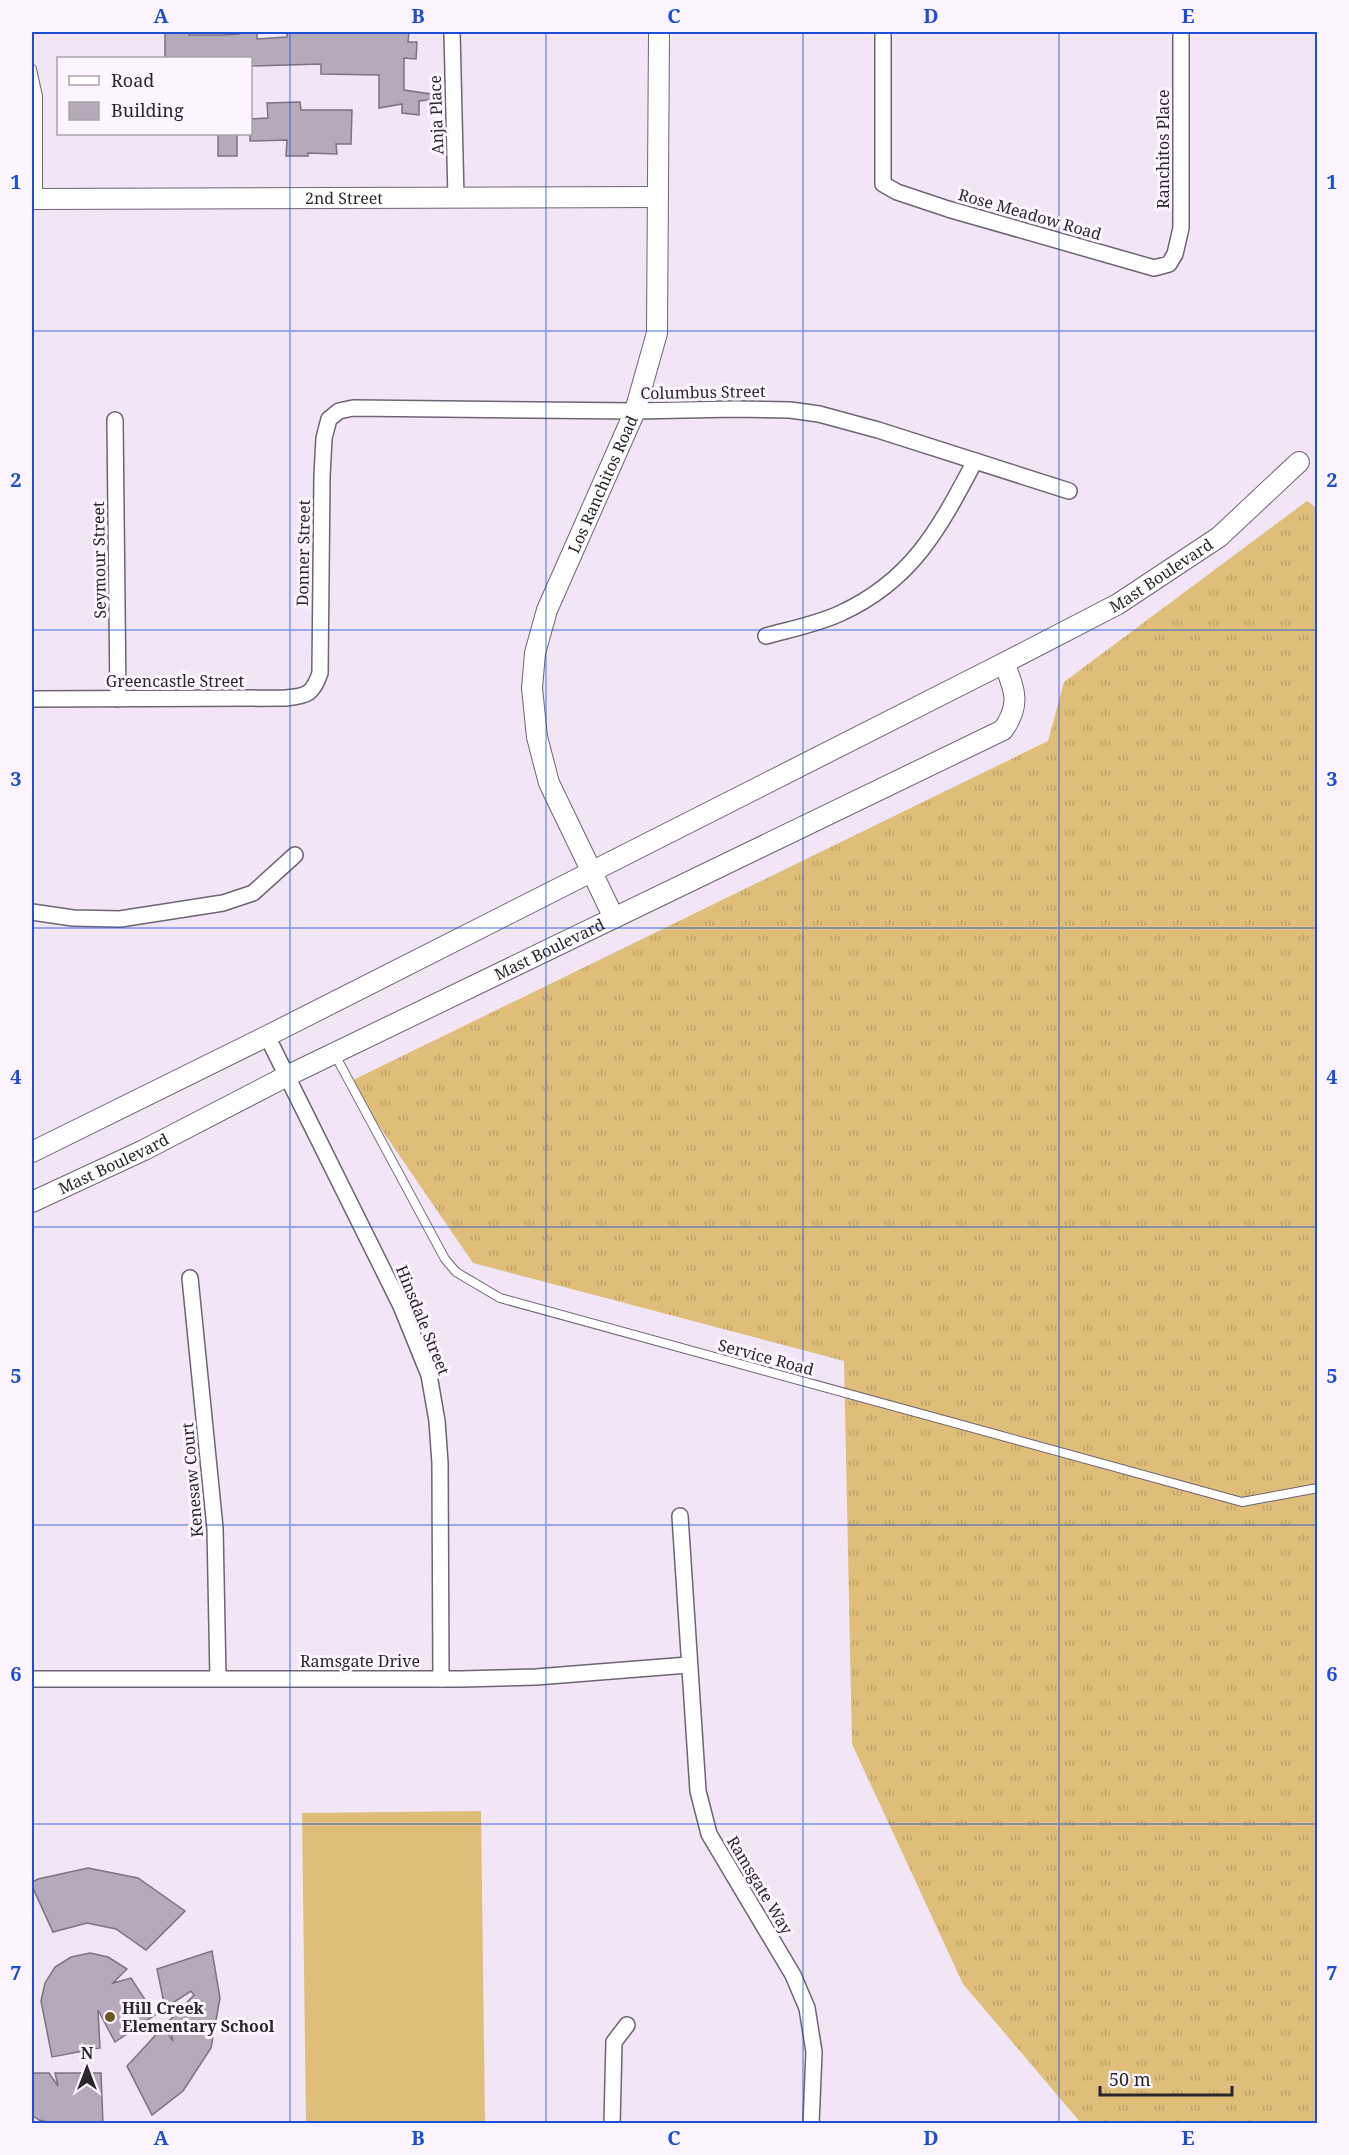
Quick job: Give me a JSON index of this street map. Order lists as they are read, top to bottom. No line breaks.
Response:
{"streets":{"street":["Anja Place","Ranchitos Place","2nd Street","Rose Meadow Road","Columbus Street","Los Ranchitos Road","Donner Street","Seymour Street","Mast Boulevard","Greencastle Street","Hinsdale Street","Kenesaw Court","Ramsgate Drive","Ramsgate Way"],"lane":["Service Road"]},"crossings":[["Anja Place","2nd Street"],["Ranchitos Place","Rose Meadow Road"],["2nd Street","Los Ranchitos Road"],["Columbus Street","Los Ranchitos Road"],["Columbus Street","Donner Street"],["Los Ranchitos Road","Mast Boulevard"],["Donner Street","Greencastle Street"],["Seymour Street","Greencastle Street"],["Mast Boulevard","Hinsdale Street"],["Mast Boulevard","Service Road"],["Hinsdale Street","Ramsgate Drive"],["Kenesaw Court","Ramsgate Drive"],["Ramsgate Drive","Ramsgate Way"]],"places":["Hill Creek Elementary School"],"legend":["Road","Building"],"scale_bar":"50 m","north":"top","grid":{"columns":["A","B","C","D","E"],"rows":["1","2","3","4","5","6","7"]}}
